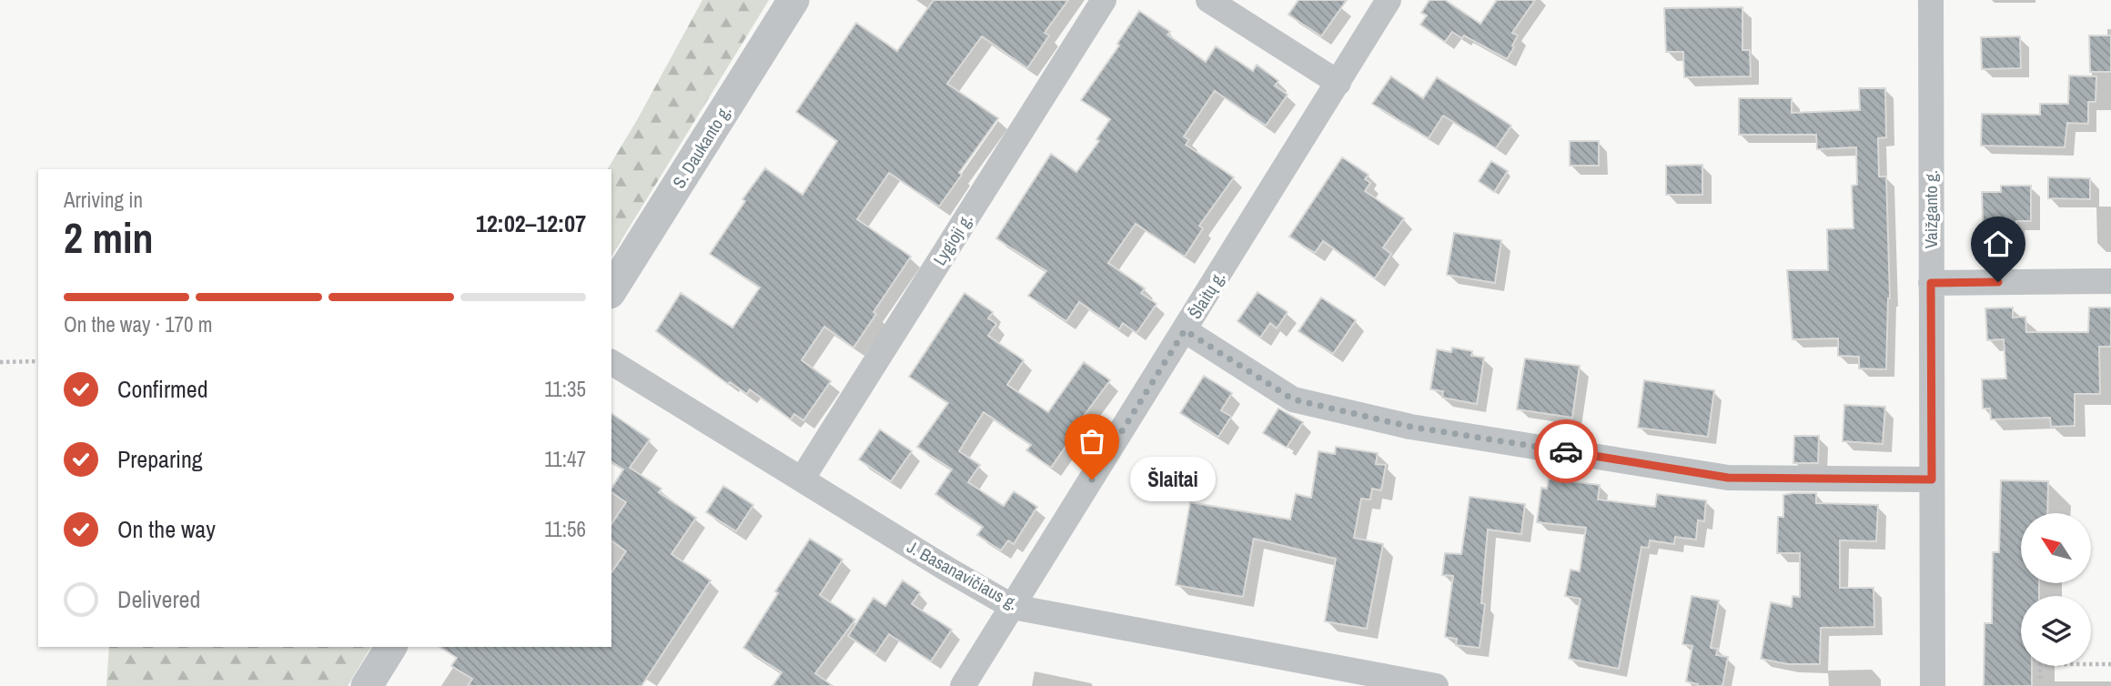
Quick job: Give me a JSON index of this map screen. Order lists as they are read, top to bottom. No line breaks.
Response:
{"streets":{"street":["S. Daukanto g.","Vaižganto g.","Lygioji g.","Šlaitų g.","J. Basanavičiaus g."]},"crossings":[["Lygioji g.","J. Basanavičiaus g."],["Šlaitų g.","J. Basanavičiaus g."]],"places":["Šlaitai"],"north":"top left","page":{"heading":["2 min","Arriving in","12:02–12:07"],"bar":"On the way · 170 m","list":[["Confirmed","11:35"],["Preparing","11:47"],["On the way","11:56"],"Delivered"],"bubble":"Šlaitai"}}
